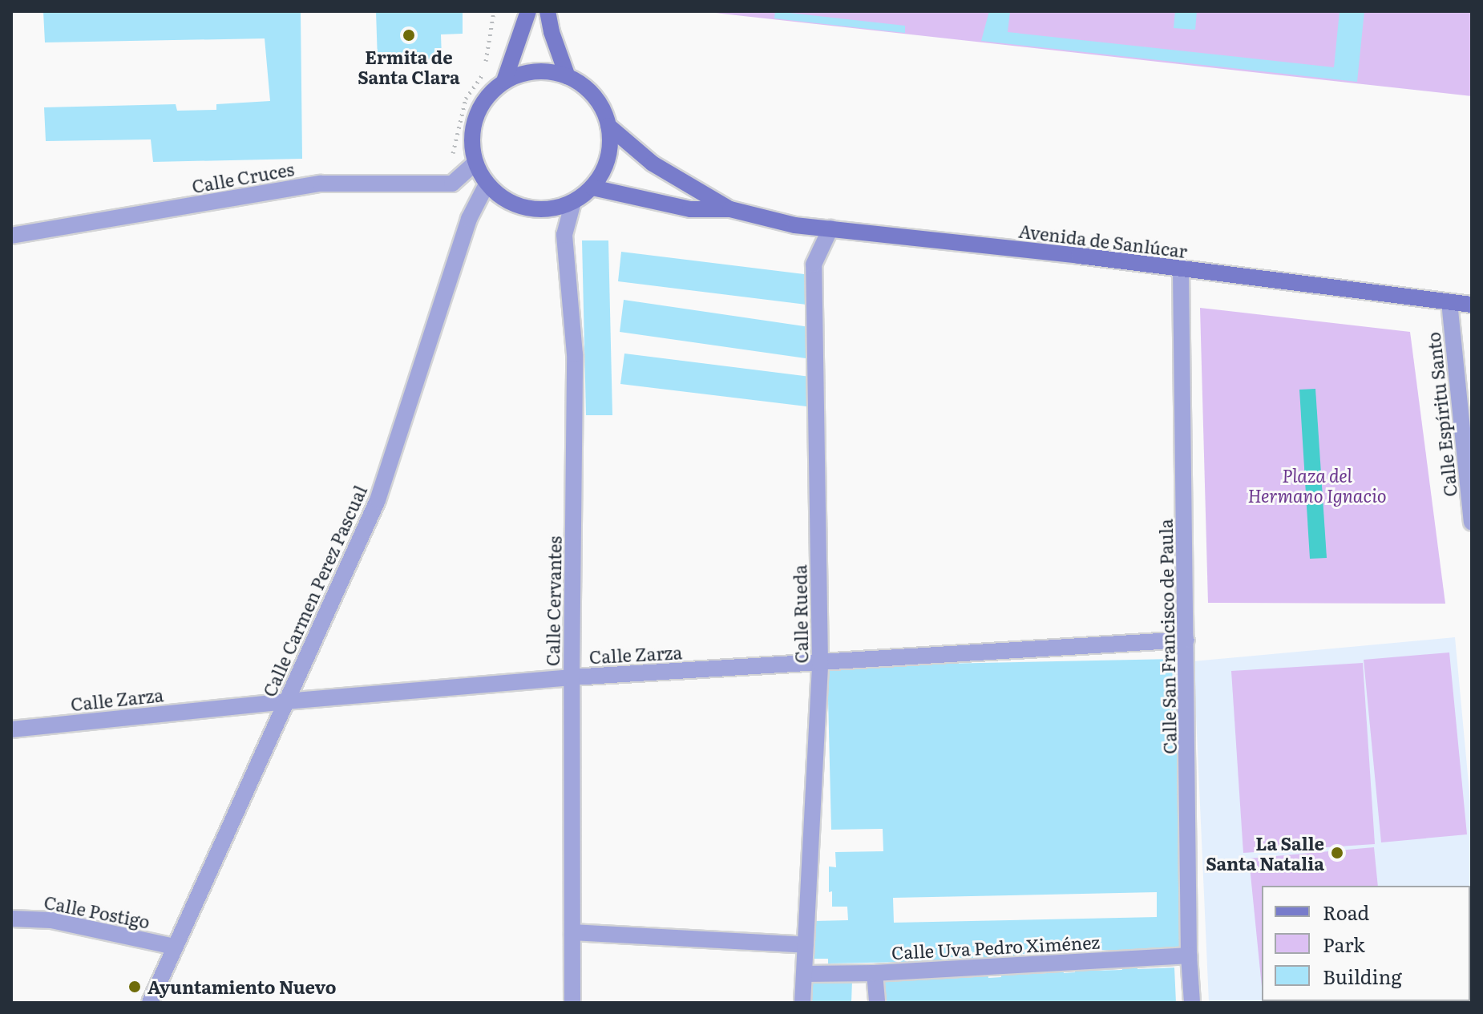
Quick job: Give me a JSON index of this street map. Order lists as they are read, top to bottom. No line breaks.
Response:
{"streets":{"main road":["Avenida de Sanlúcar"],"street":["Calle Cruces","Calle Espíritu Santo","Calle Carmen Perez Pascual","Calle Cervantes","Calle Rueda","Calle San Francisco de Paula","Calle Zarza","Calle Postigo","Calle Uva Pedro Ximénez"]},"crossings":[["Calle Cruces","Calle Carmen Perez Pascual"],["Calle Cruces","Calle Cervantes"],["Avenida de Sanlúcar","Calle Espíritu Santo"],["Avenida de Sanlúcar","Calle Rueda"],["Avenida de Sanlúcar","Calle San Francisco de Paula"],["Calle Carmen Perez Pascual","Calle Cervantes"],["Calle Carmen Perez Pascual","Calle Zarza"],["Calle Carmen Perez Pascual","Calle Postigo"],["Calle Cervantes","Calle Zarza"],["Calle Rueda","Calle Zarza"],["Calle Rueda","Calle Uva Pedro Ximénez"],["Calle San Francisco de Paula","Calle Zarza"],["Calle San Francisco de Paula","Calle Uva Pedro Ximénez"]],"parks":["Plaza del Hermano Ignacio"],"places":["Ermita de Santa Clara","La Salle Santa Natalia","Ayuntamiento Nuevo"],"legend":["Road","Park","Building"]}
